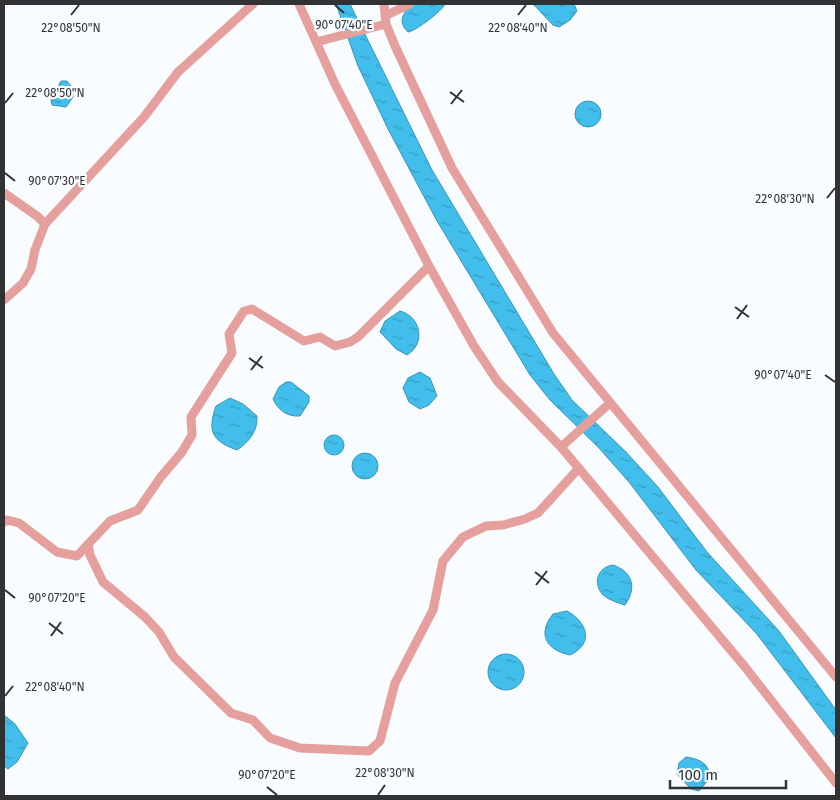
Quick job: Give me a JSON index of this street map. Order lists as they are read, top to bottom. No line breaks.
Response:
{"scale_bar":"100 m","coordinates":["90°07'40\"E","22°08'40\"N","22°08'50\"N","90°07'30\"E","22°08'30\"N","90°07'20\"E"]}
